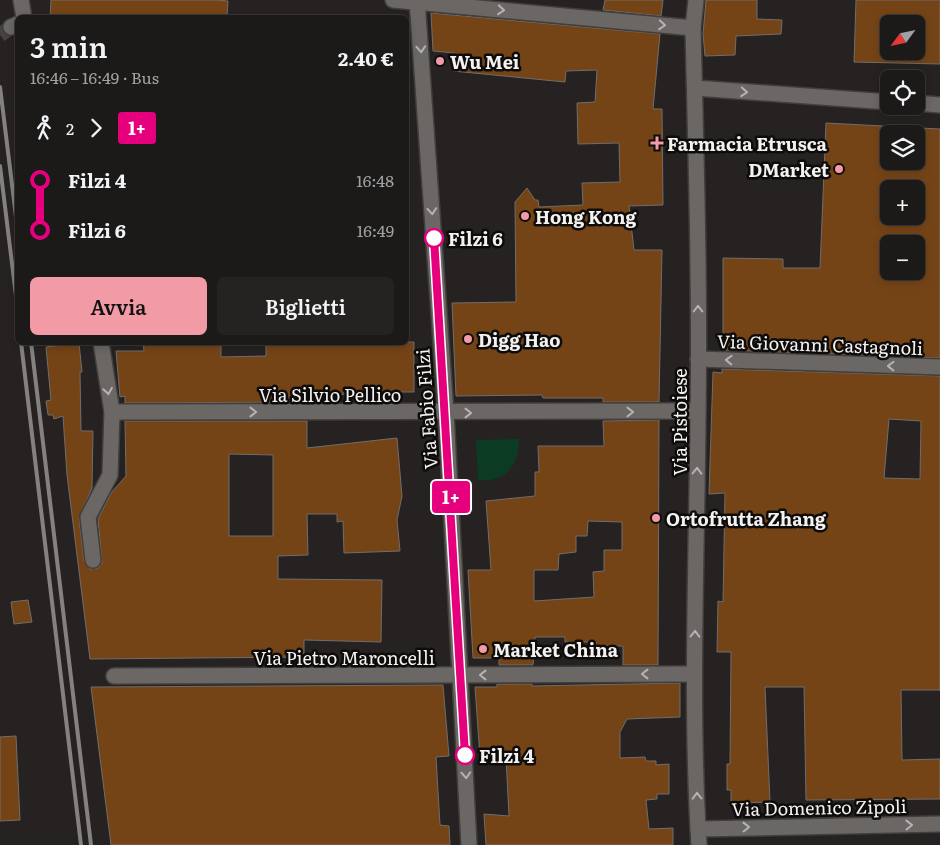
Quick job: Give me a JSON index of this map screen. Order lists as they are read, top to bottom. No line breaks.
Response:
{"streets":{"street":["Via Giovanni Castagnoli","Via Silvio Pellico","Via Fabio Filzi","Via Pistoiese","Via Pietro Maroncelli","Via Domenico Zipoli"]},"crossings":[["Via Giovanni Castagnoli","Via Pistoiese"],["Via Silvio Pellico","Via Fabio Filzi"],["Via Silvio Pellico","Via Pistoiese"],["Via Fabio Filzi","Via Pietro Maroncelli"],["Via Pistoiese","Via Pietro Maroncelli"],["Via Pistoiese","Via Domenico Zipoli"]],"one_way":["Via Giovanni Castagnoli","Via Silvio Pellico","Via Fabio Filzi","Via Pistoiese","Via Pietro Maroncelli","Via Domenico Zipoli"],"places":{"other":["Wu Mei","DMarket","Hong Kong","Filzi 6","Digg Hao","Ortofrutta Zhang","Market China","Filzi 4"],"health":["Farmacia Etrusca"]},"lines":["bus line 1+"],"north":"bottom left","page":{"on_map":"1+","map_buttons":["+","−"],"heading":["3 min","16:46 – 16:49 · Bus","2.40 €"],"legs":["2","1+"],"list":[{"name":"Filzi 4","value":"16:48"},{"name":"Filzi 6","value":"16:49"}],"buttons":["Avvia","Biglietti"]}}
